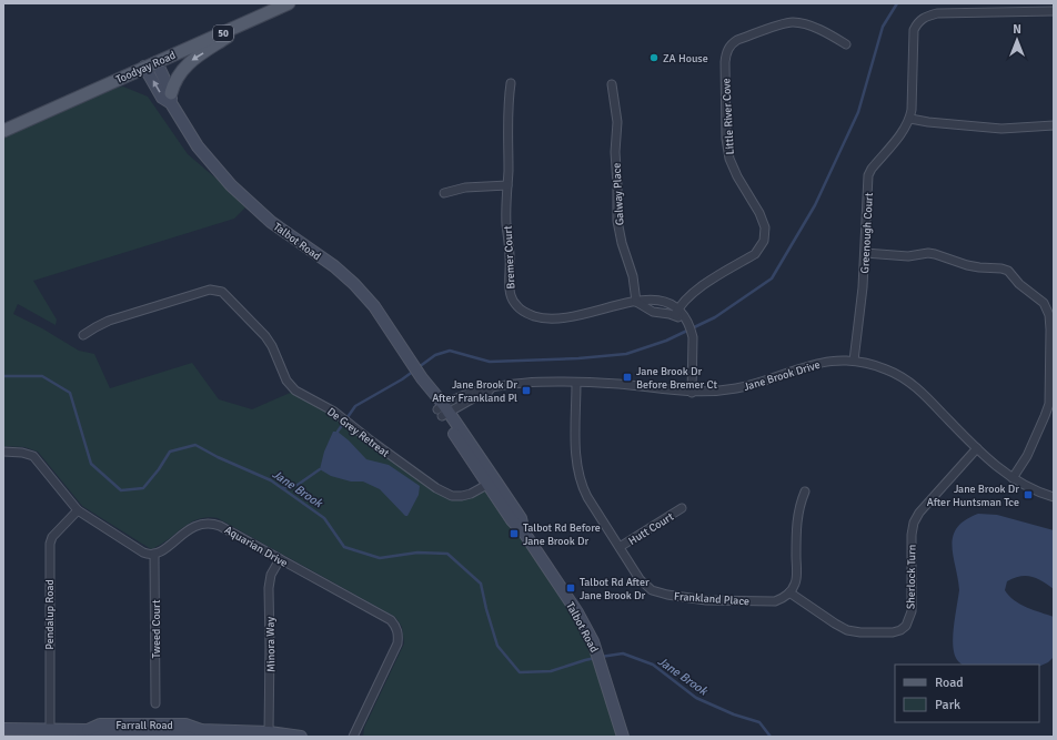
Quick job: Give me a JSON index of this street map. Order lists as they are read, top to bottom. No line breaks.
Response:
{"streets":{"main road":["50","Toodyay Road","Talbot Road","Farrall Road"],"street":["Little River Cove","Galway Place","Greenough Court","Bremer Court","Jane Brook Drive","De Grey Retreat","Hutt Court","Aquarian Drive","Sherlock Turn","Frankland Place","Pendalup Road","Tweed Court","Minora Way"]},"crossings":[["Toodyay Road","Talbot Road"],["Little River Cove","Bremer Court"],["Galway Place","Bremer Court"],["Greenough Court","Jane Brook Drive"],["Talbot Road","Jane Brook Drive"],["Talbot Road","De Grey Retreat"],["Bremer Court","Jane Brook Drive"],["Jane Brook Drive","Sherlock Turn"],["Jane Brook Drive","Frankland Place"],["Hutt Court","Frankland Place"],["Aquarian Drive","Tweed Court"],["Aquarian Drive","Minora Way"],["Sherlock Turn","Frankland Place"],["Pendalup Road","Farrall Road"],["Minora Way","Farrall Road"]],"water":["Jane Brook"],"places":{"other":["ZA House"],"transit":["Jane Brook Dr Before Bremer Ct","Jane Brook Dr After Frankland Pl","Jane Brook Dr After Huntsman Tce","Talbot Rd Before Jane Brook Dr","Talbot Rd After Jane Brook Dr"]},"legend":["Road","Park"],"north":"top"}
